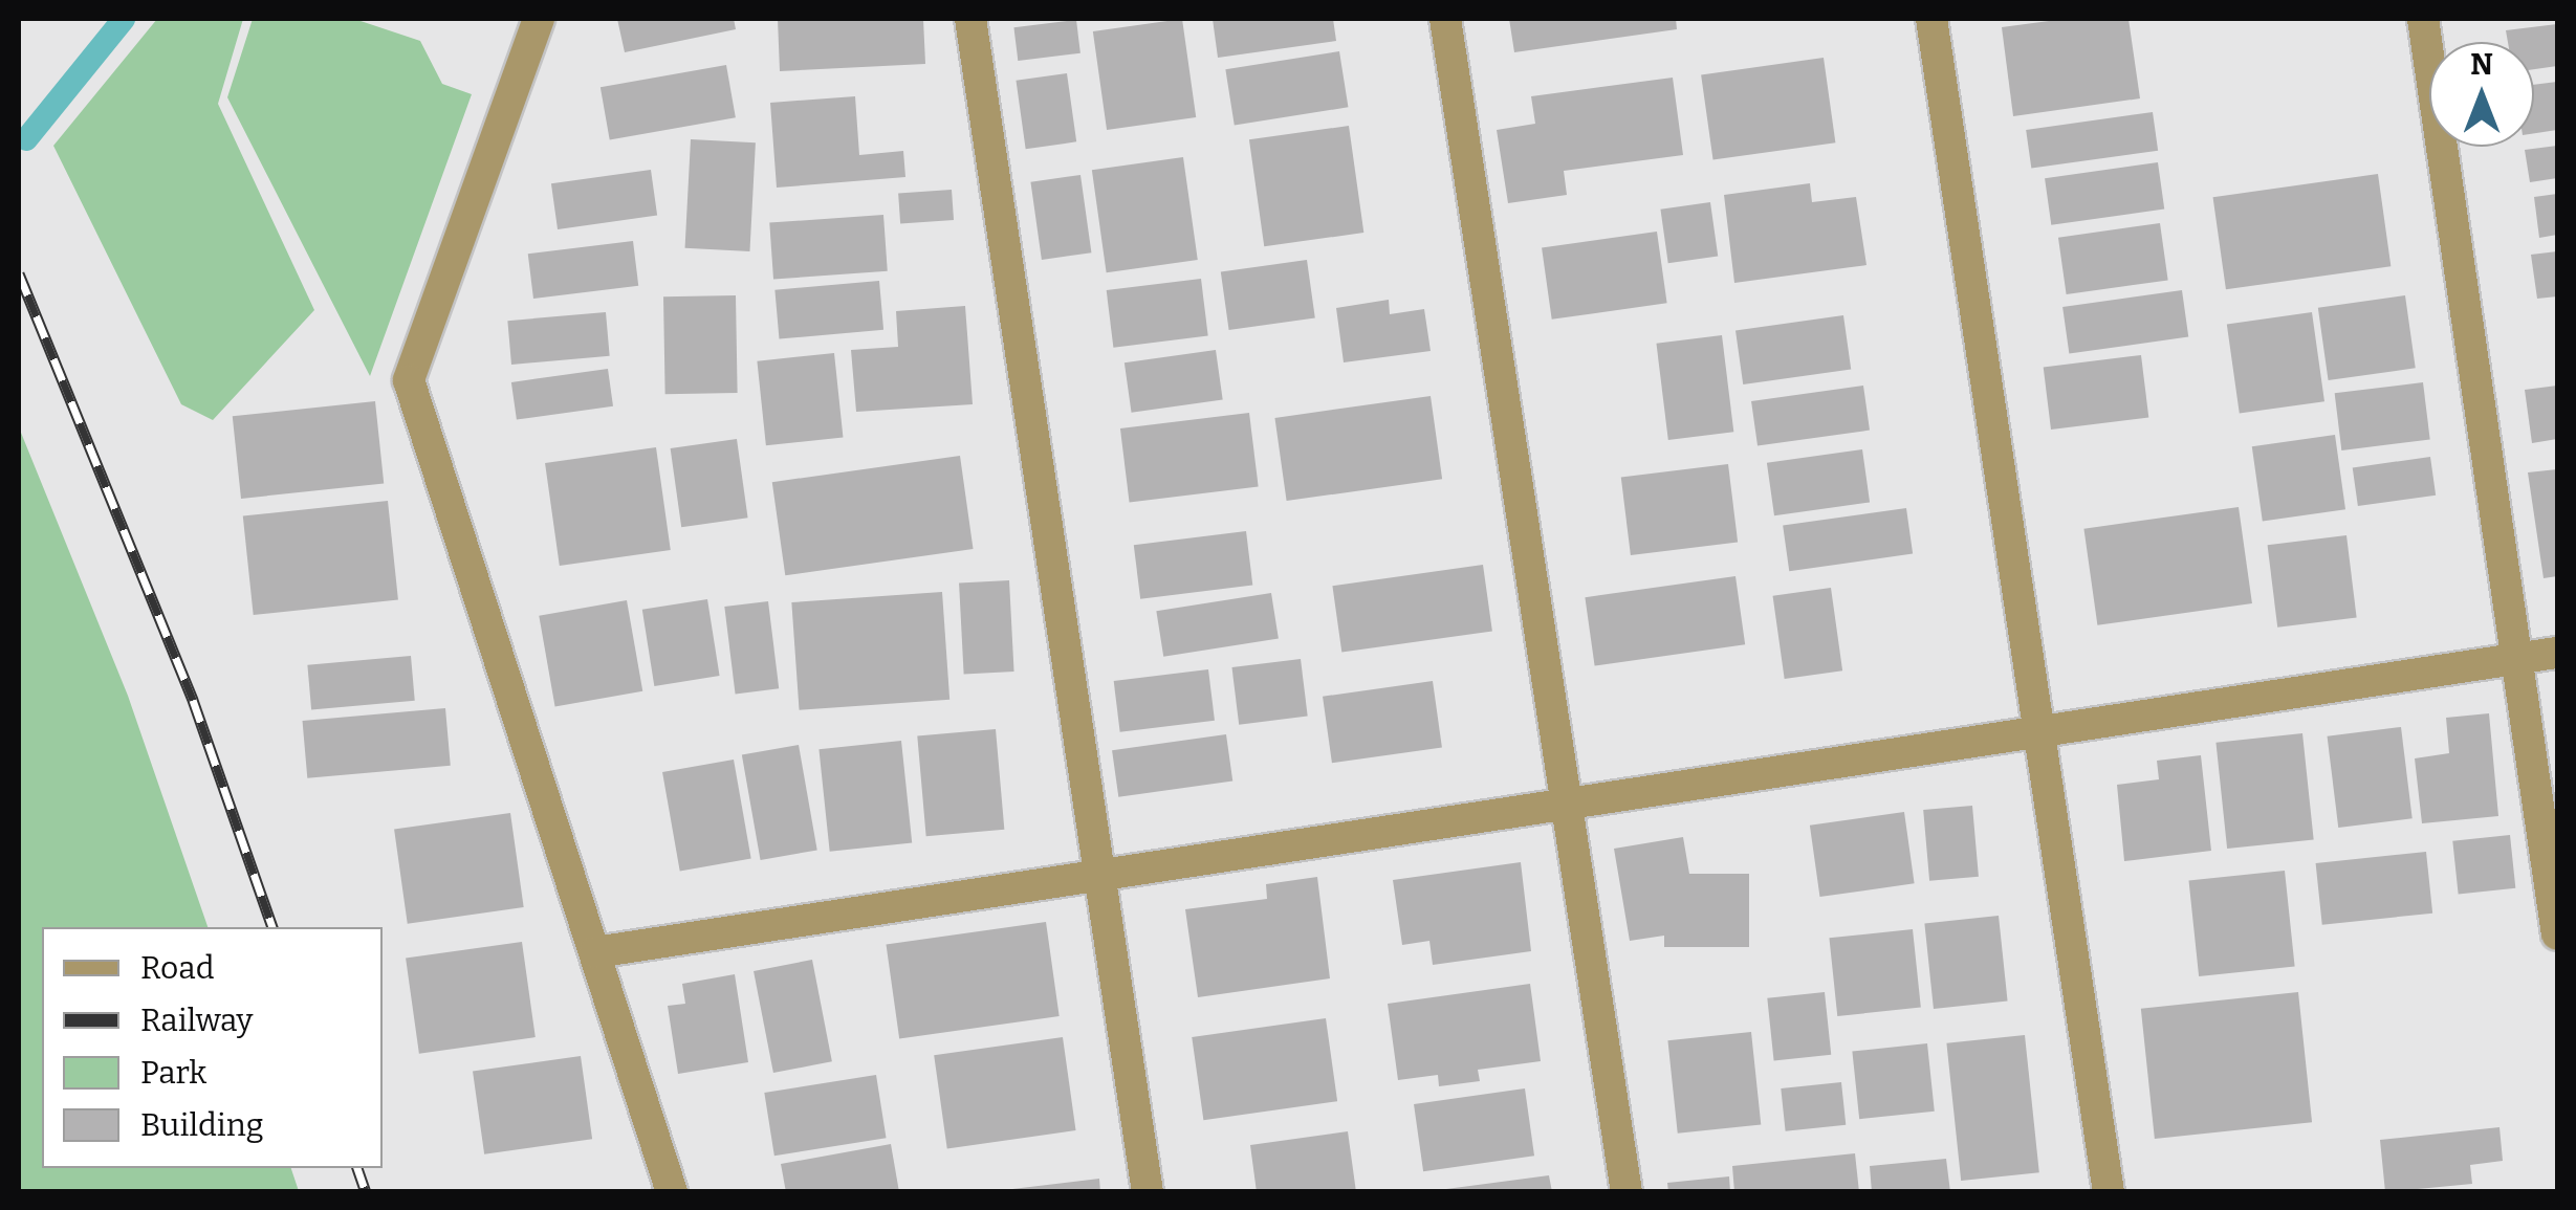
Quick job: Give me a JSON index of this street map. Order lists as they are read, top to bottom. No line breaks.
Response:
{"legend":["Road","Railway","Park","Building"],"north":"top"}
